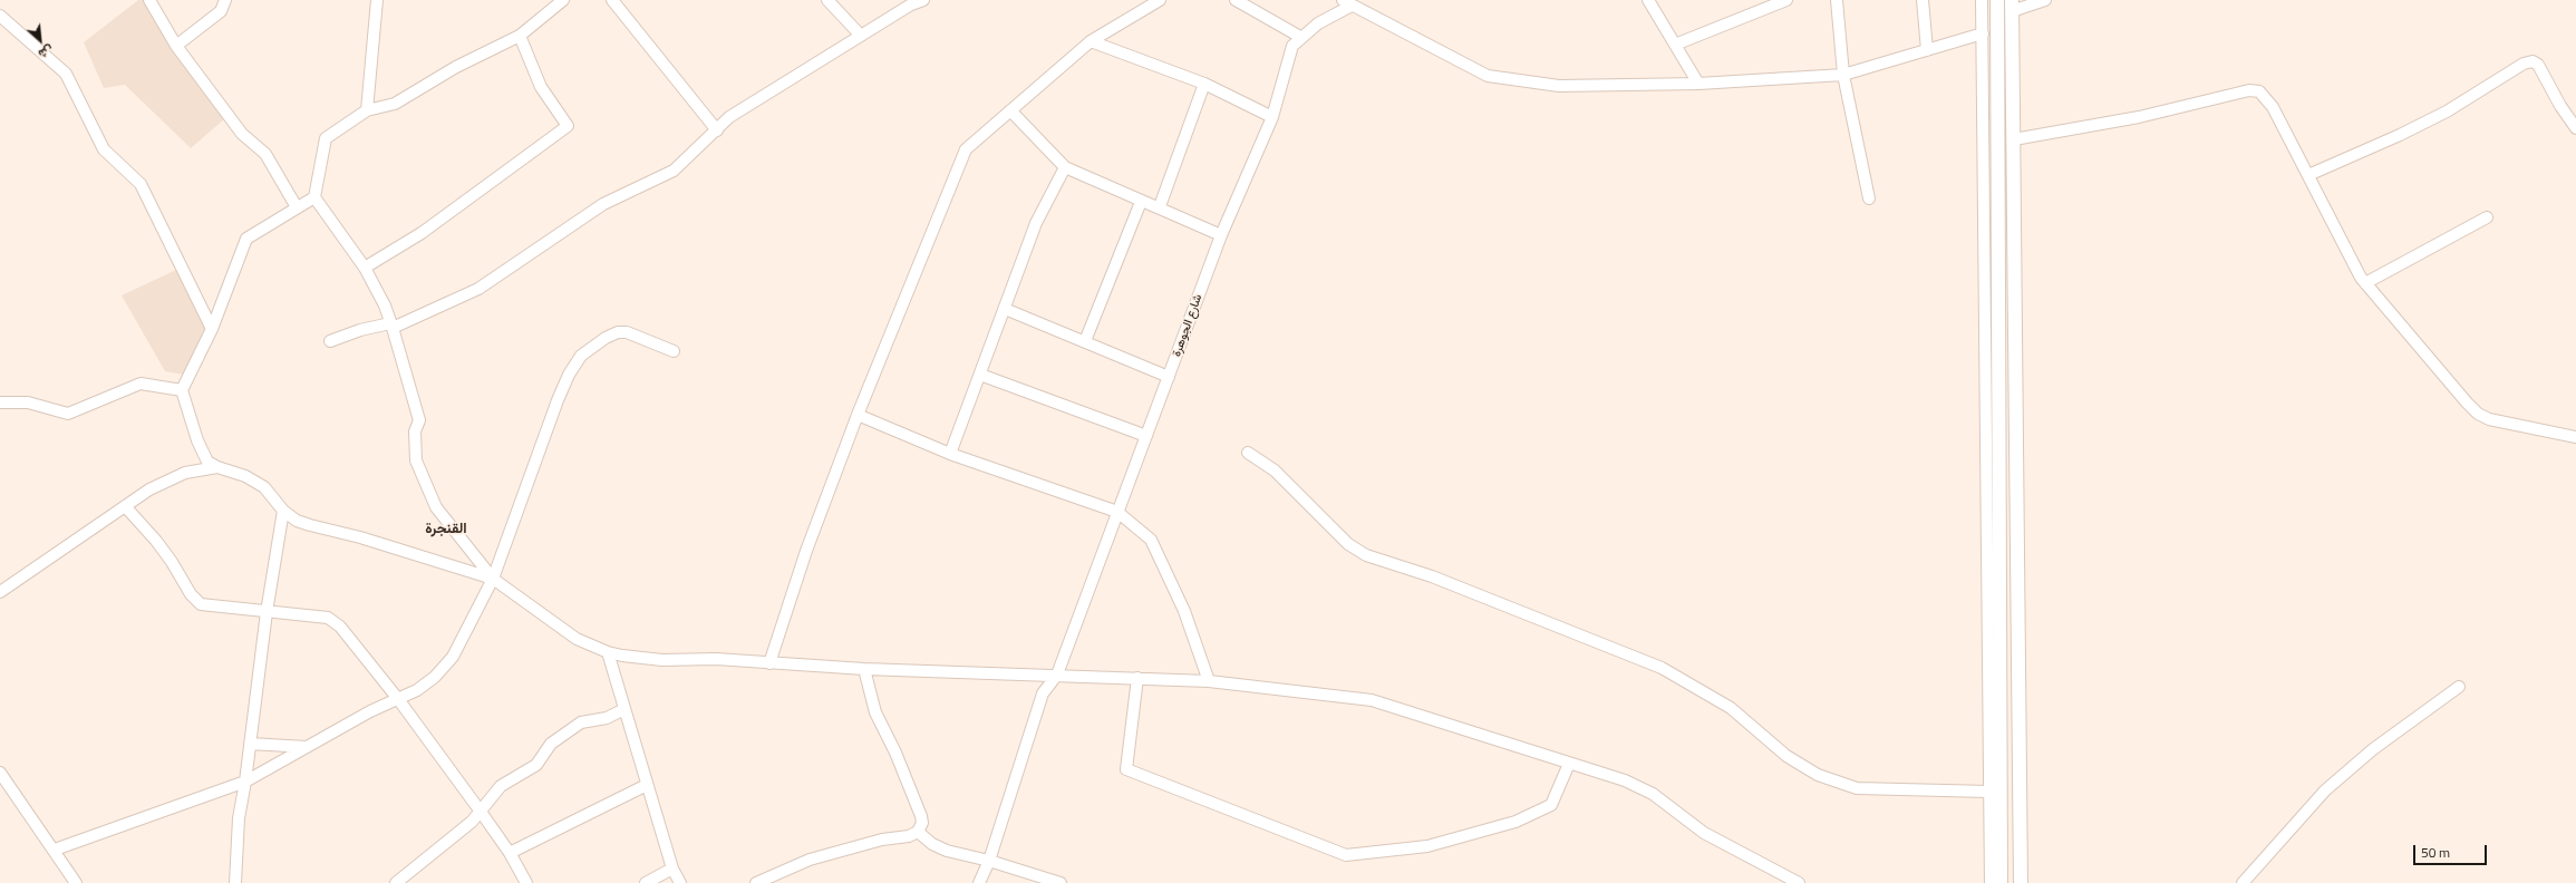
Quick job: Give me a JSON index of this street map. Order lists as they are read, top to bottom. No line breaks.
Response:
{"streets":{"street":["شارع الجوهرة"]},"districts":["القنجرة"],"scale_bar":"50 m","north":"bottom right"}
